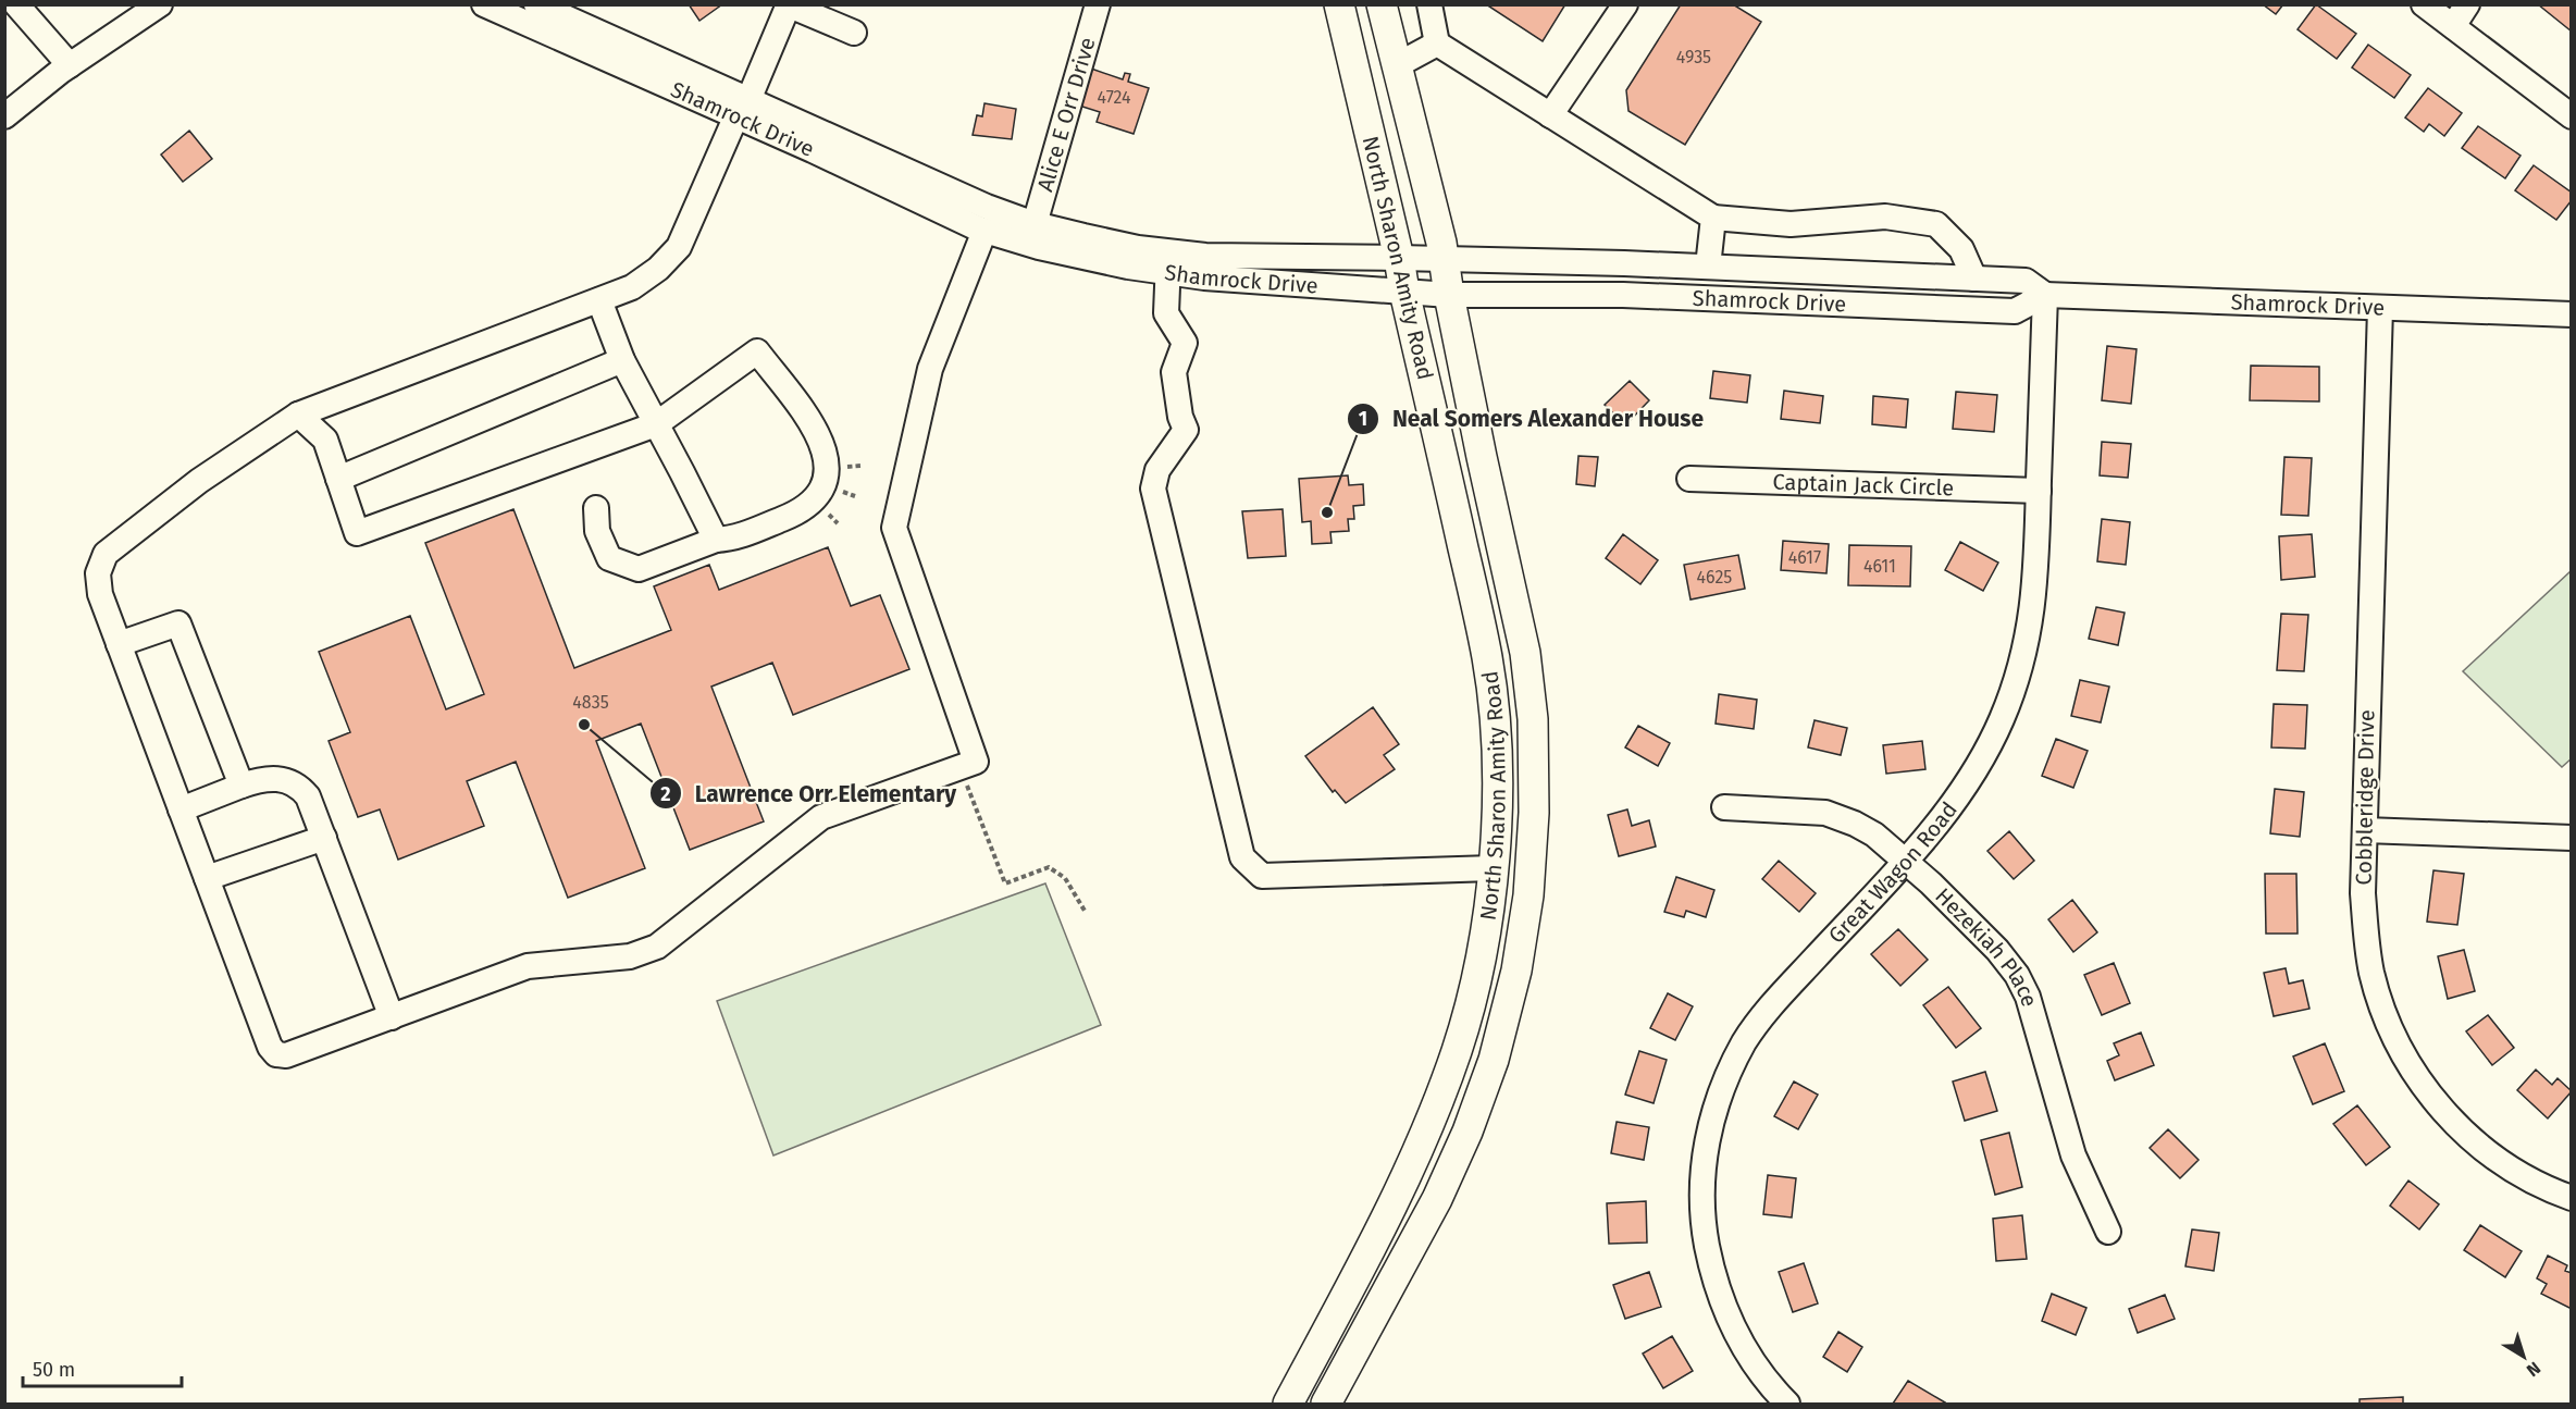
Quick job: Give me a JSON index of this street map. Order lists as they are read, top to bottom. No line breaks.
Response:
{"streets":{"main road":["North Sharon Amity Road"],"street":["Alice E Orr Drive","Shamrock Drive","Captain Jack Circle","Cobbleridge Drive","Great Wagon Road","Hezekiah Place"]},"crossings":[["Alice E Orr Drive","Shamrock Drive"],["Shamrock Drive","North Sharon Amity Road"],["Shamrock Drive","Cobbleridge Drive"],["Shamrock Drive","Great Wagon Road"],["Captain Jack Circle","Great Wagon Road"],["Great Wagon Road","Hezekiah Place"]],"places":["Neal Somers Alexander House","Lawrence Orr Elementary"],"house_numbers":["4935","4724","4617","4611","4625","4835"],"scale_bar":"50 m","north":"bottom right"}
